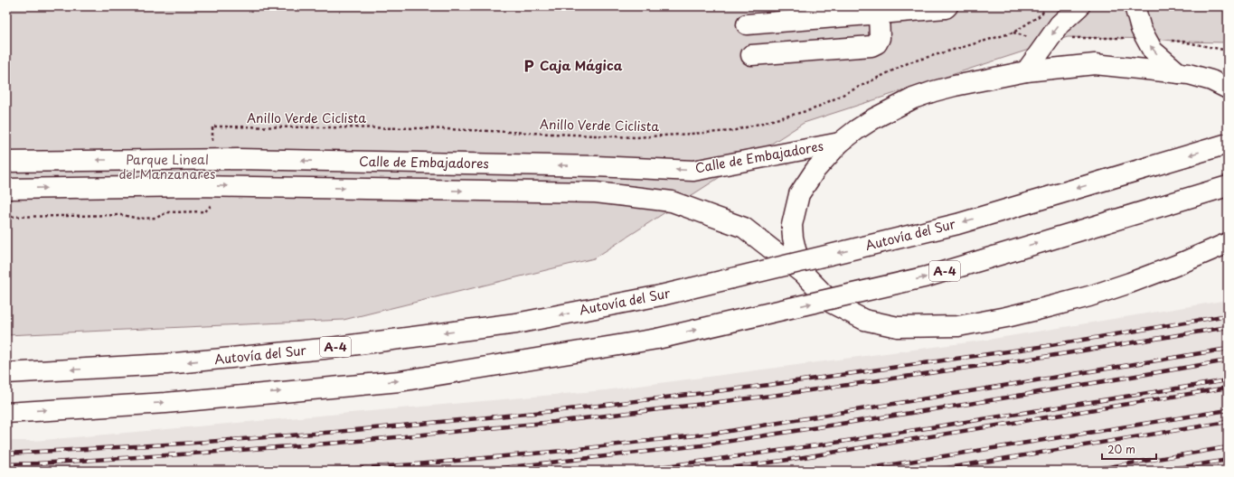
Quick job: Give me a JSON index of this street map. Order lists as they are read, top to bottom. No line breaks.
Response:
{"streets":{"main road":["Calle de Embajadores","Autovía del Sur","A-4"],"path":["Anillo Verde Ciclista"]},"parks":["Parque Lineal del Manzanares"],"places":{"parking":["Caja Mágica"]},"scale_bar":"20 m"}
